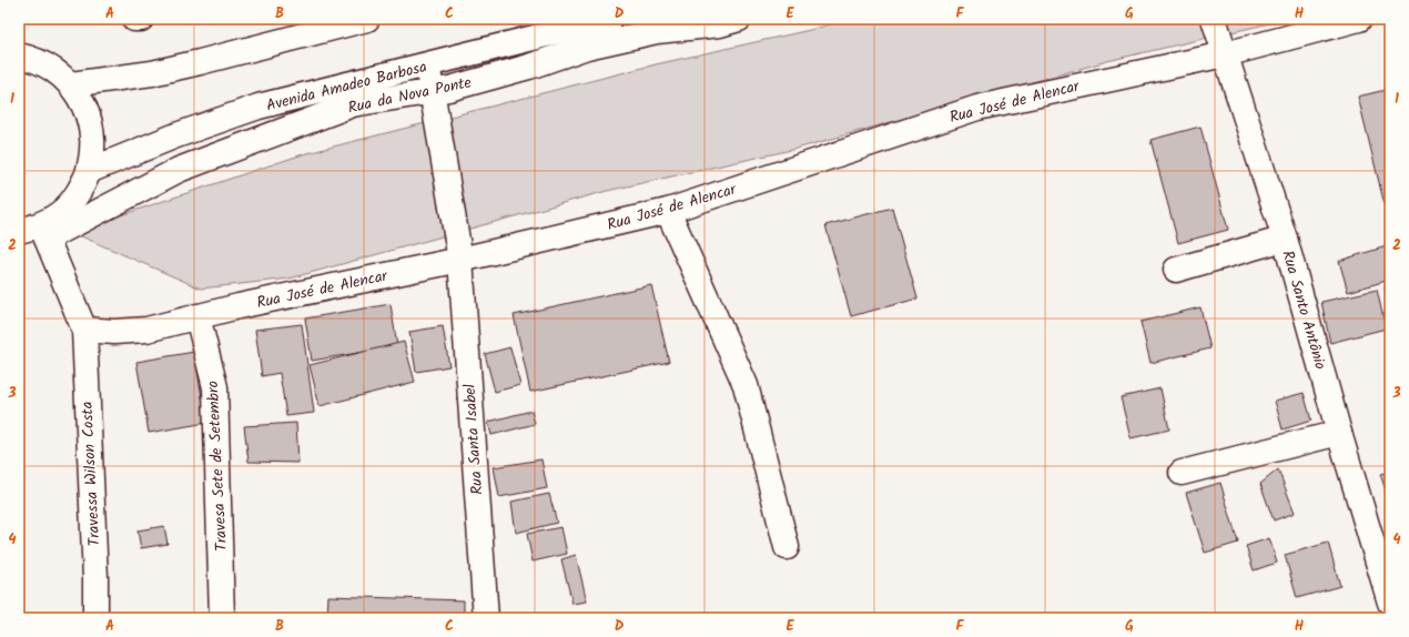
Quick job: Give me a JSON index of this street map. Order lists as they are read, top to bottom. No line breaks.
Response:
{"streets":{"street":["Avenida Amadeo Barbosa","Rua da Nova Ponte","Rua José de Alencar","Rua Santo Antônio","Rua Santa Isabel","Travesa Sete de Setembro","Travessa Wilson Costa"]},"crossings":[["Avenida Amadeo Barbosa","Rua Santa Isabel"],["Rua da Nova Ponte","Rua Santa Isabel"],["Rua José de Alencar","Rua Santo Antônio"],["Rua José de Alencar","Rua Santa Isabel"],["Rua José de Alencar","Travesa Sete de Setembro"],["Rua José de Alencar","Travessa Wilson Costa"]],"grid":{"columns":["A","B","C","D","E","F","G","H"],"rows":["1","2","3","4"]}}
